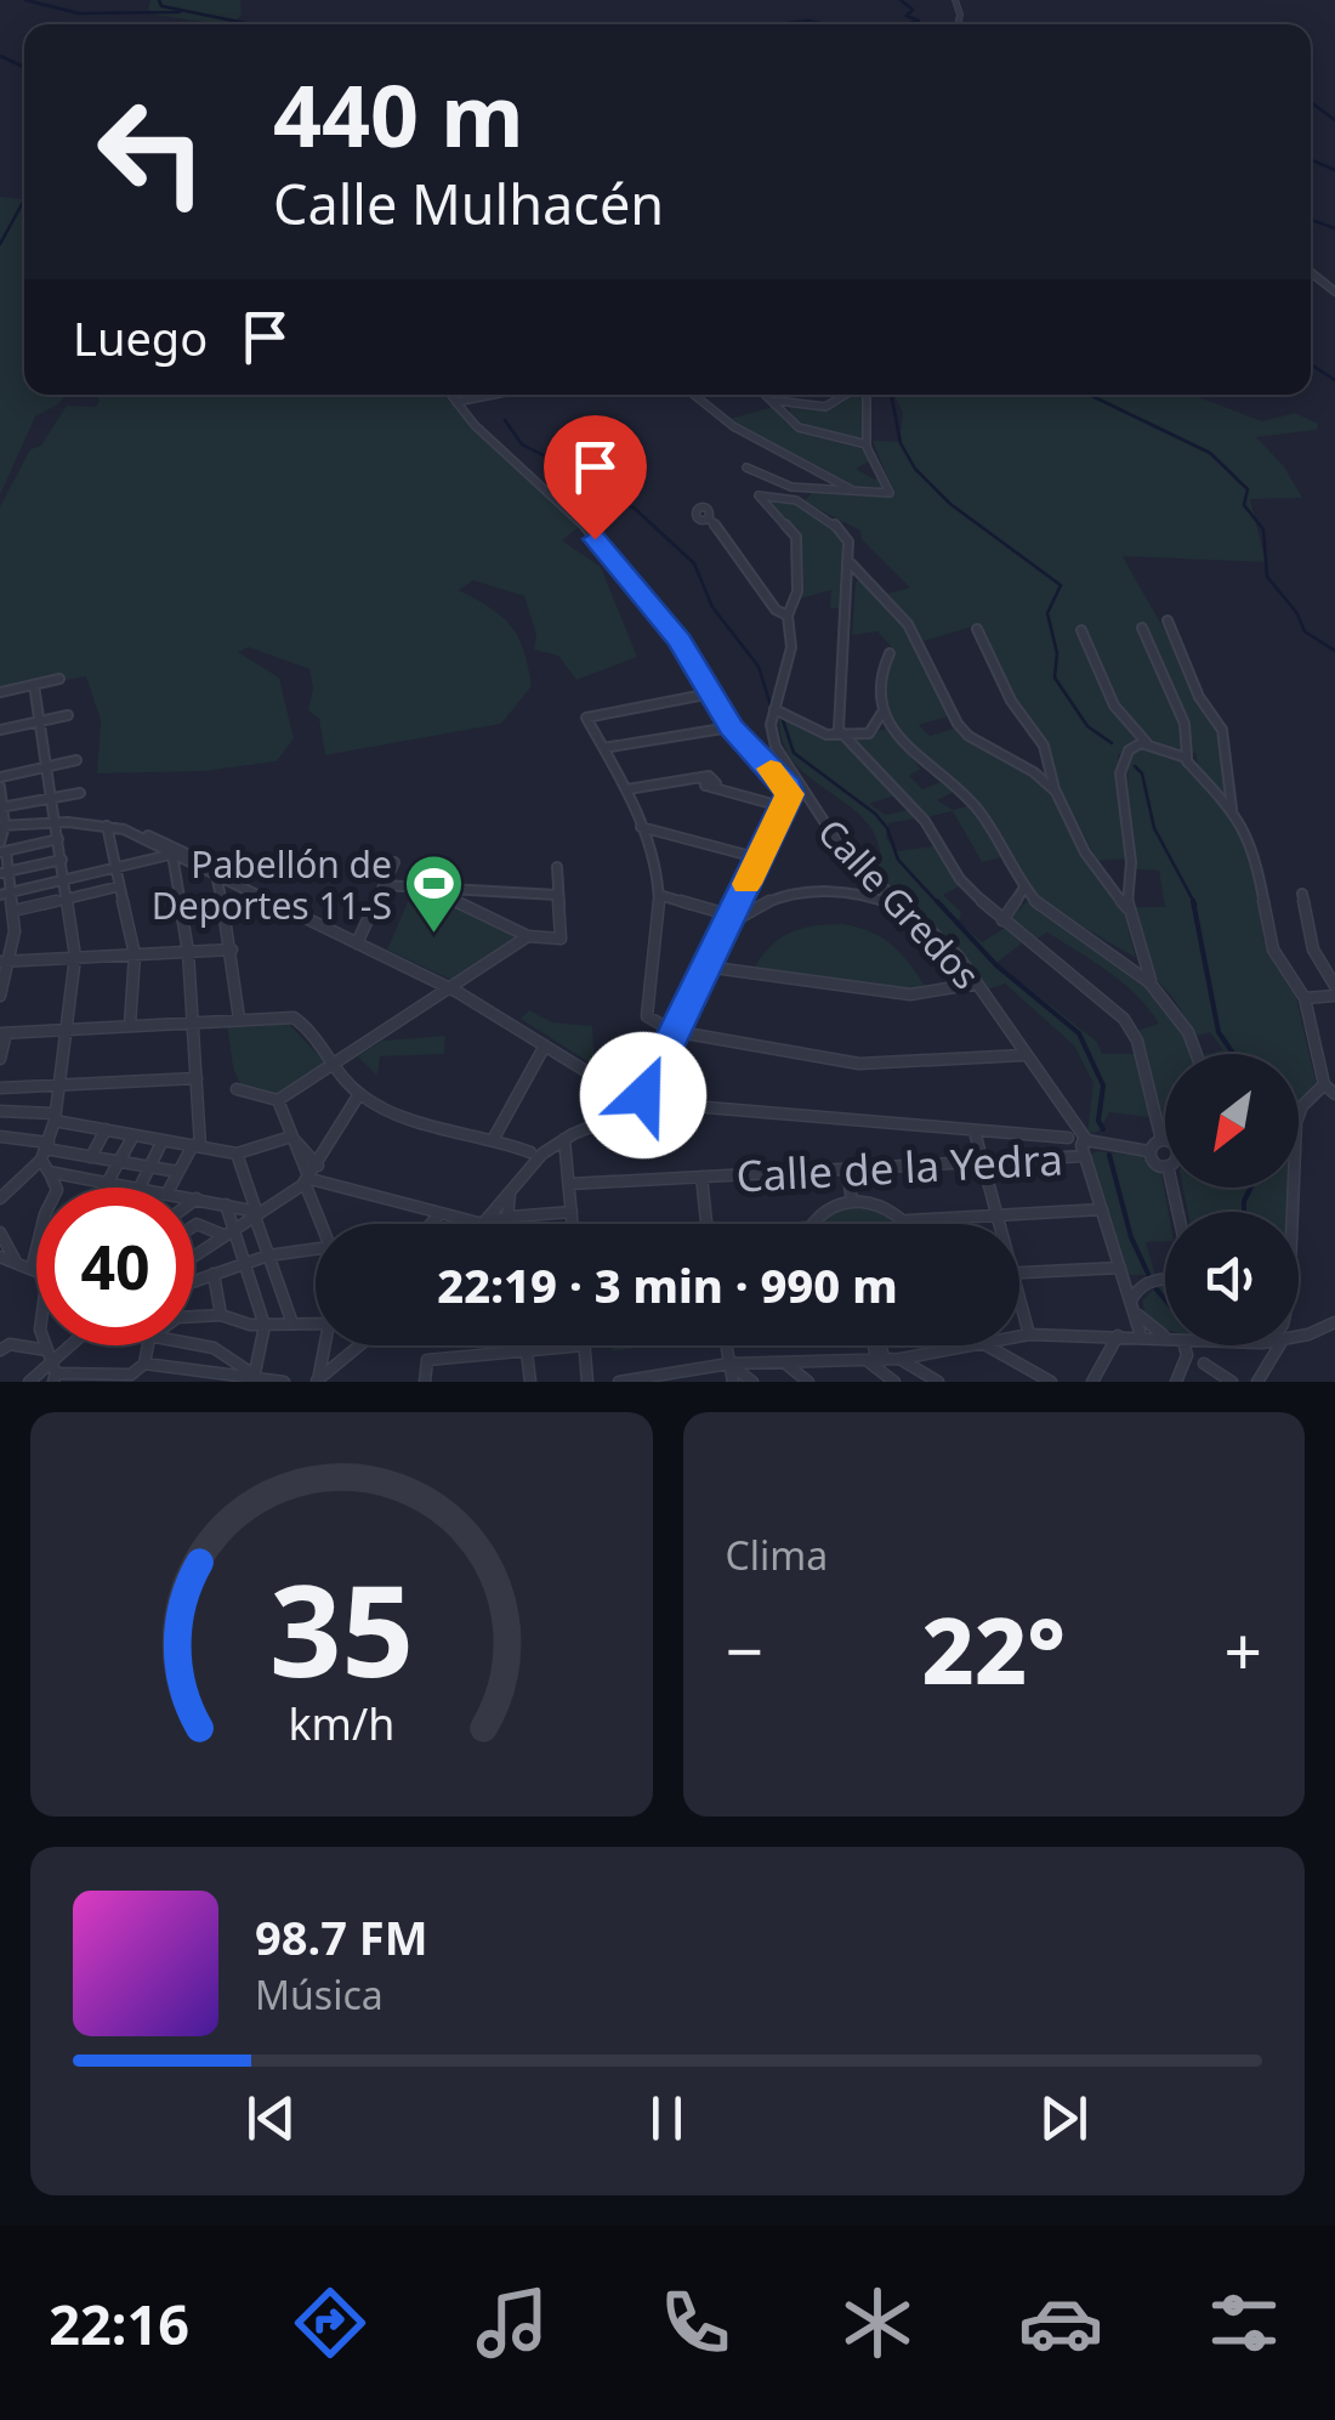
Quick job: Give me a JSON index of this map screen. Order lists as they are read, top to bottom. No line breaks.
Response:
{"streets":{"street":["Calle Gredos","Calle de la Yedra"]},"crossings":[["Calle Gredos","Calle de la Yedra"]],"places":{"sports":["Pabellón de Deportes 11-S"]},"north":"bottom left","page":{"turn":["440 m","Calle Mulhacén"],"then":"Luego","limit":"40","trip":"22:19 · 3 min · 990 m","tile":"Clima","heat":["−","22°","+"],"song":["98.7 FM","Música"],"tabs":"22:16","gauge":["35","km/h"]}}
